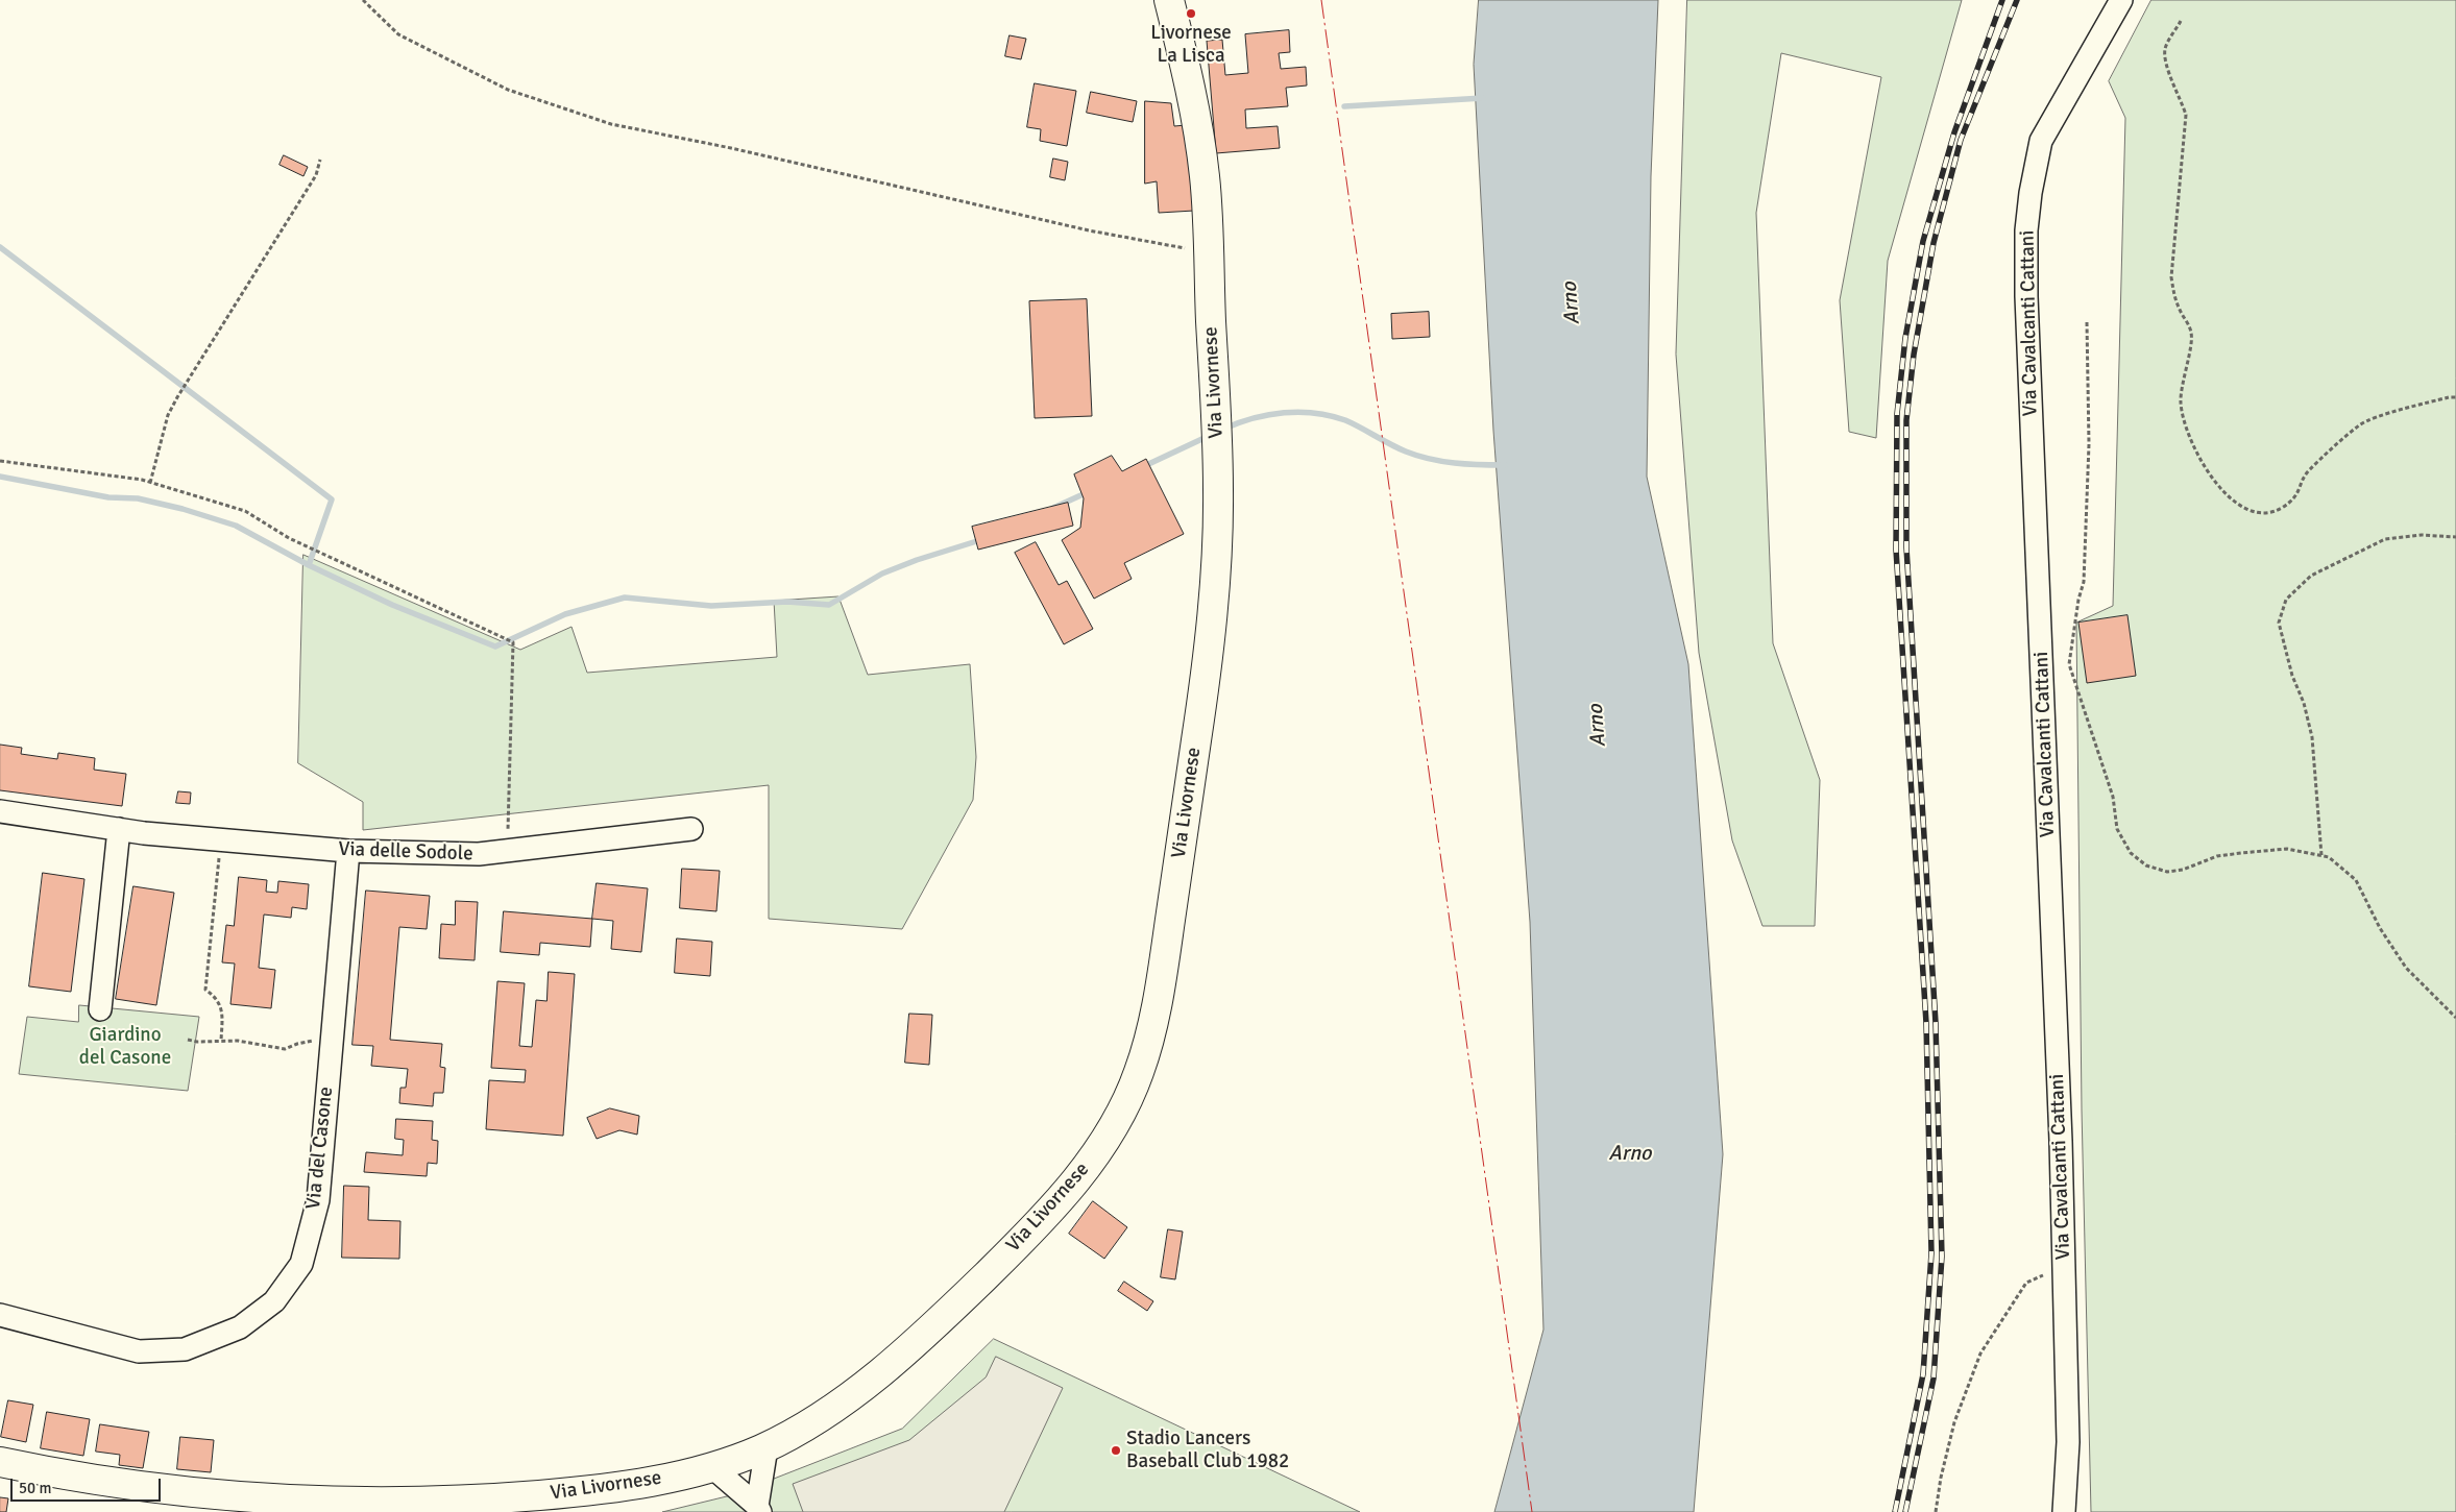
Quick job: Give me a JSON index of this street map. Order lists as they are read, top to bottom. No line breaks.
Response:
{"streets":{"main road":["Via Livornese"],"street":["Via Cavalcanti Cattani","Via delle Sodole","Via del Casone"]},"crossings":[["Via delle Sodole","Via del Casone"]],"water":["Arno"],"parks":["Giardino del Casone"],"places":["Livornese La Lisca","Stadio Lancers Baseball Club 1982"],"scale_bar":"50 m"}
